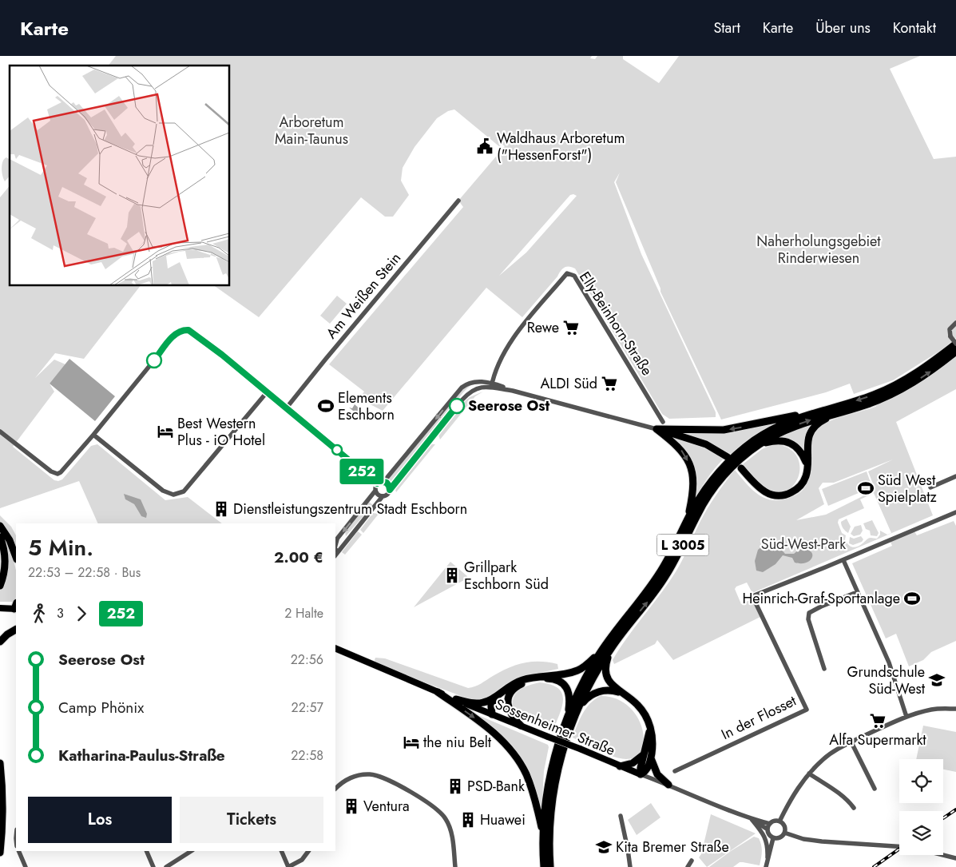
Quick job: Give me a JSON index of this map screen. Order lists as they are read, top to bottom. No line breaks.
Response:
{"streets":{"highway":["L 3005"],"main road":["Sossenheimer Straße"],"street":["Am Weißen Stein","Elly-Beinhorn-Straße","In der Flosset"]},"parks":["Arboretum Main-Taunus","Naherholungsgebiet Rinderwiesen","Süd-West-Park"],"places":{"public building":["Waldhaus Arboretum (\"HessenForst\")"],"supermarket":["Rewe","ALDI Süd","Alfa Supermarkt"],"sports":["Elements Eschborn","Süd West Spielplatz","Heinrich-Graf-Sportanlage"],"other":["Seerose Ost"],"hotel":["Best Western Plus - iO Hotel","the niu Belt"],"building":["Dienstleistungszentrum Stadt Eschborn","Grillpark Eschborn Süd","PSD-Bank","Ventura","Huawei"],"school or university":["Grundschule Süd-West","Kita Bremer Straße"]},"lines":["bus line 252"],"page":{"header":"Karte","nav":["Start","Karte","Über uns","Kontakt"],"on_map":"252","heading":["5 Min.","22:53 – 22:58 · Bus","2.00 €"],"legs":["3","252","2 Halte"],"list":[{"name":"Seerose Ost","value":"22:56"},{"name":"Camp Phönix","value":"22:57"},{"name":"Katharina-Paulus-Straße","value":"22:58"}],"buttons":["Los","Tickets"]}}
